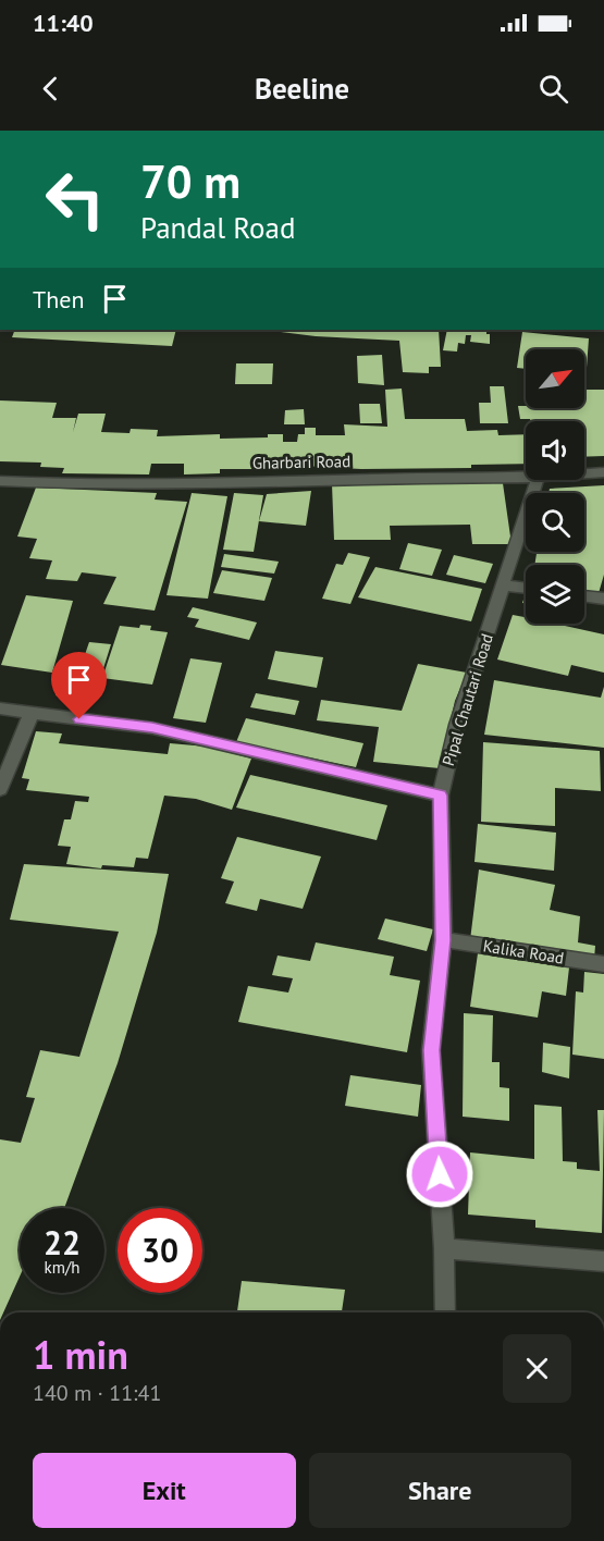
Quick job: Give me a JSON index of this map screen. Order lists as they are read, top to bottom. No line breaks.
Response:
{"streets":{"street":["Gharbari Road","Pipal Chautari Road","Kalika Road"]},"crossings":[["Pipal Chautari Road","Kalika Road"]],"north":"top right","page":{"status":"11:40","header":"Beeline","turn":["70 m","Pandal Road"],"then":"Then","speed":"22 km/h","limit":"30","heading":["1 min","140 m · 11:41"],"buttons":["Exit","Share"]}}
